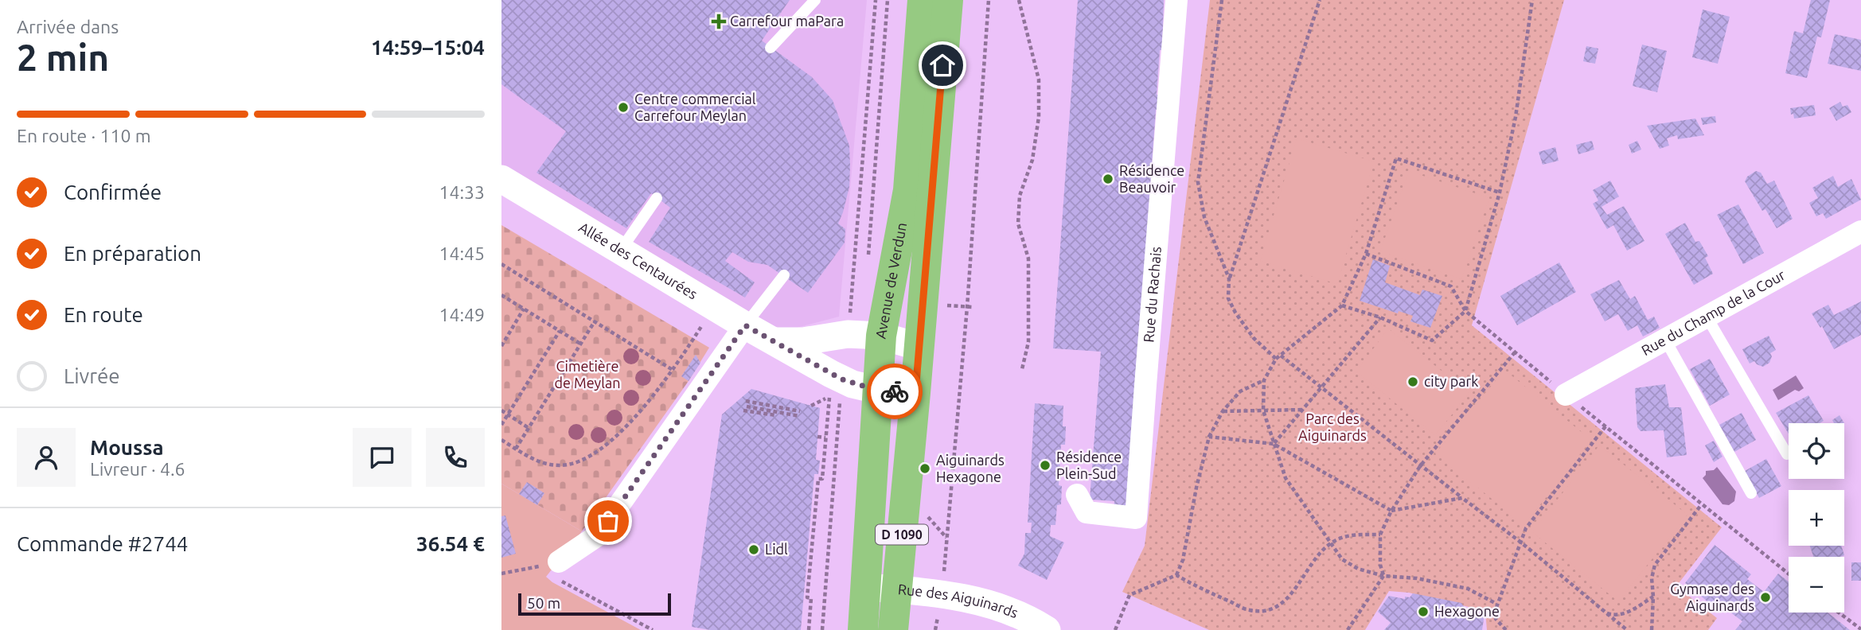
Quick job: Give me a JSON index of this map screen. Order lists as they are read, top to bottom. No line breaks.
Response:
{"streets":{"main road":["Avenue de Verdun","D 1090"],"street":["Allée des Centaurées","Rue du Rachais","Rue du Champ de la Cour","Rue des Aiguinards"]},"crossings":[["Allée des Centaurées","Avenue de Verdun"],["Avenue de Verdun","Rue des Aiguinards"]],"parks":["Cimetière de Meylan","Parc des Aiguinards"],"places":{"health":["Carrefour maPara"],"other":["Centre commercial Carrefour Meylan","Résidence Beauvoir","city park","Résidence Plein-Sud","Aiguinards Hexagone","Lidl","Gymnase des Aiguinards","Hexagone"]},"scale_bar":"50 m","page":{"heading":["2 min","Arrivée dans","14:59–15:04"],"panel":["Moussa","Livreur · 4.6","Commande #2744","36.54 €"],"bar":"En route · 110 m","list":[["Confirmée","14:33"],["En préparation","14:45"],["En route","14:49"],"Livrée"],"map_buttons":["+","−"],"scale":"50 m"}}
